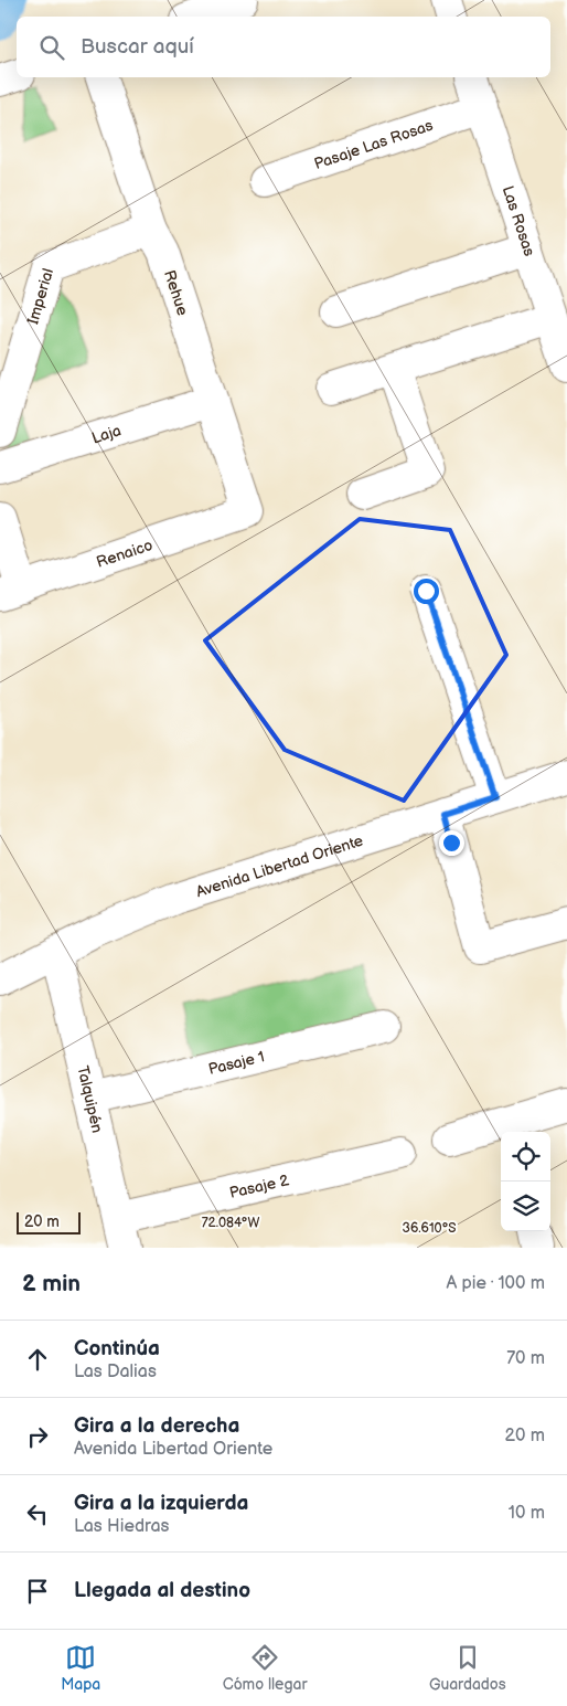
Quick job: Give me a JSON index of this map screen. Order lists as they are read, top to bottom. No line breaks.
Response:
{"streets":{"street":["Pasaje Las Rosas","Las Rosas","Rehue","Imperial","Laja","Renaico","Avenida Libertad Oriente","Pasaje 1","Talquipén","Pasaje 2"]},"crossings":[["Pasaje Las Rosas","Las Rosas"],["Rehue","Imperial"],["Rehue","Laja"],["Rehue","Renaico"],["Avenida Libertad Oriente","Talquipén"],["Pasaje 1","Talquipén"],["Talquipén","Pasaje 2"]],"scale_bar":"20 m","page":{"search":"Buscar aquí","scale":"20 m","heading":["2 min","A pie · 100 m"],"list":[["Continúa","Las Dalias","70 m"],["Gira a la derecha","Avenida Libertad Oriente","20 m"],["Gira a la izquierda","Las Hiedras","10 m"],"Llegada al destino"],"nav":["Mapa","Cómo llegar","Guardados"]},"coordinates":["72.084°W","36.610°S"]}
